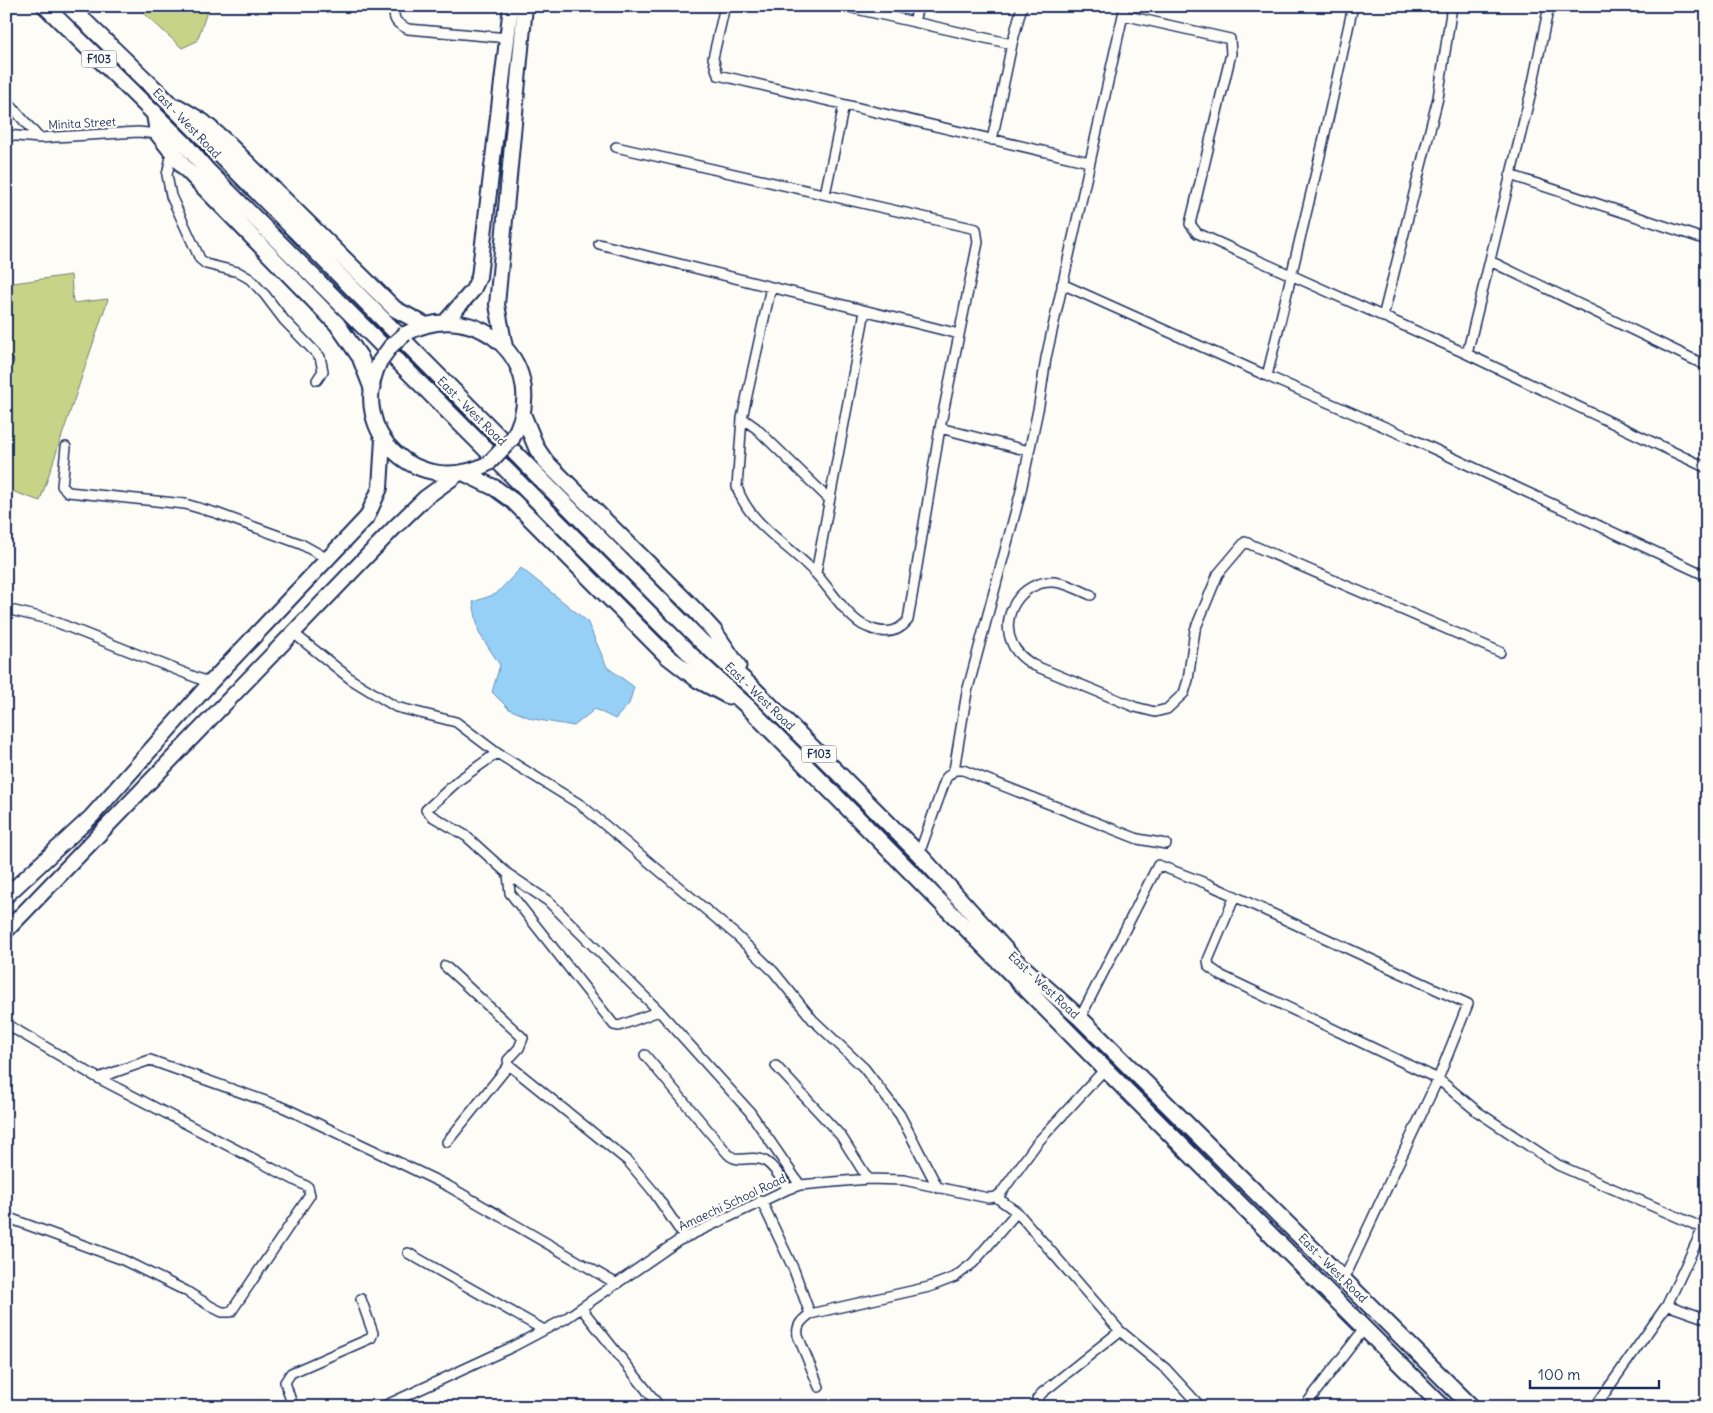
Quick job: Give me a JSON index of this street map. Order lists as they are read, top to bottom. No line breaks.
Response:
{"streets":{"main road":["F103","East - West Road"],"street":["Minita Street","Amaechi School Road"]},"scale_bar":"100 m"}
